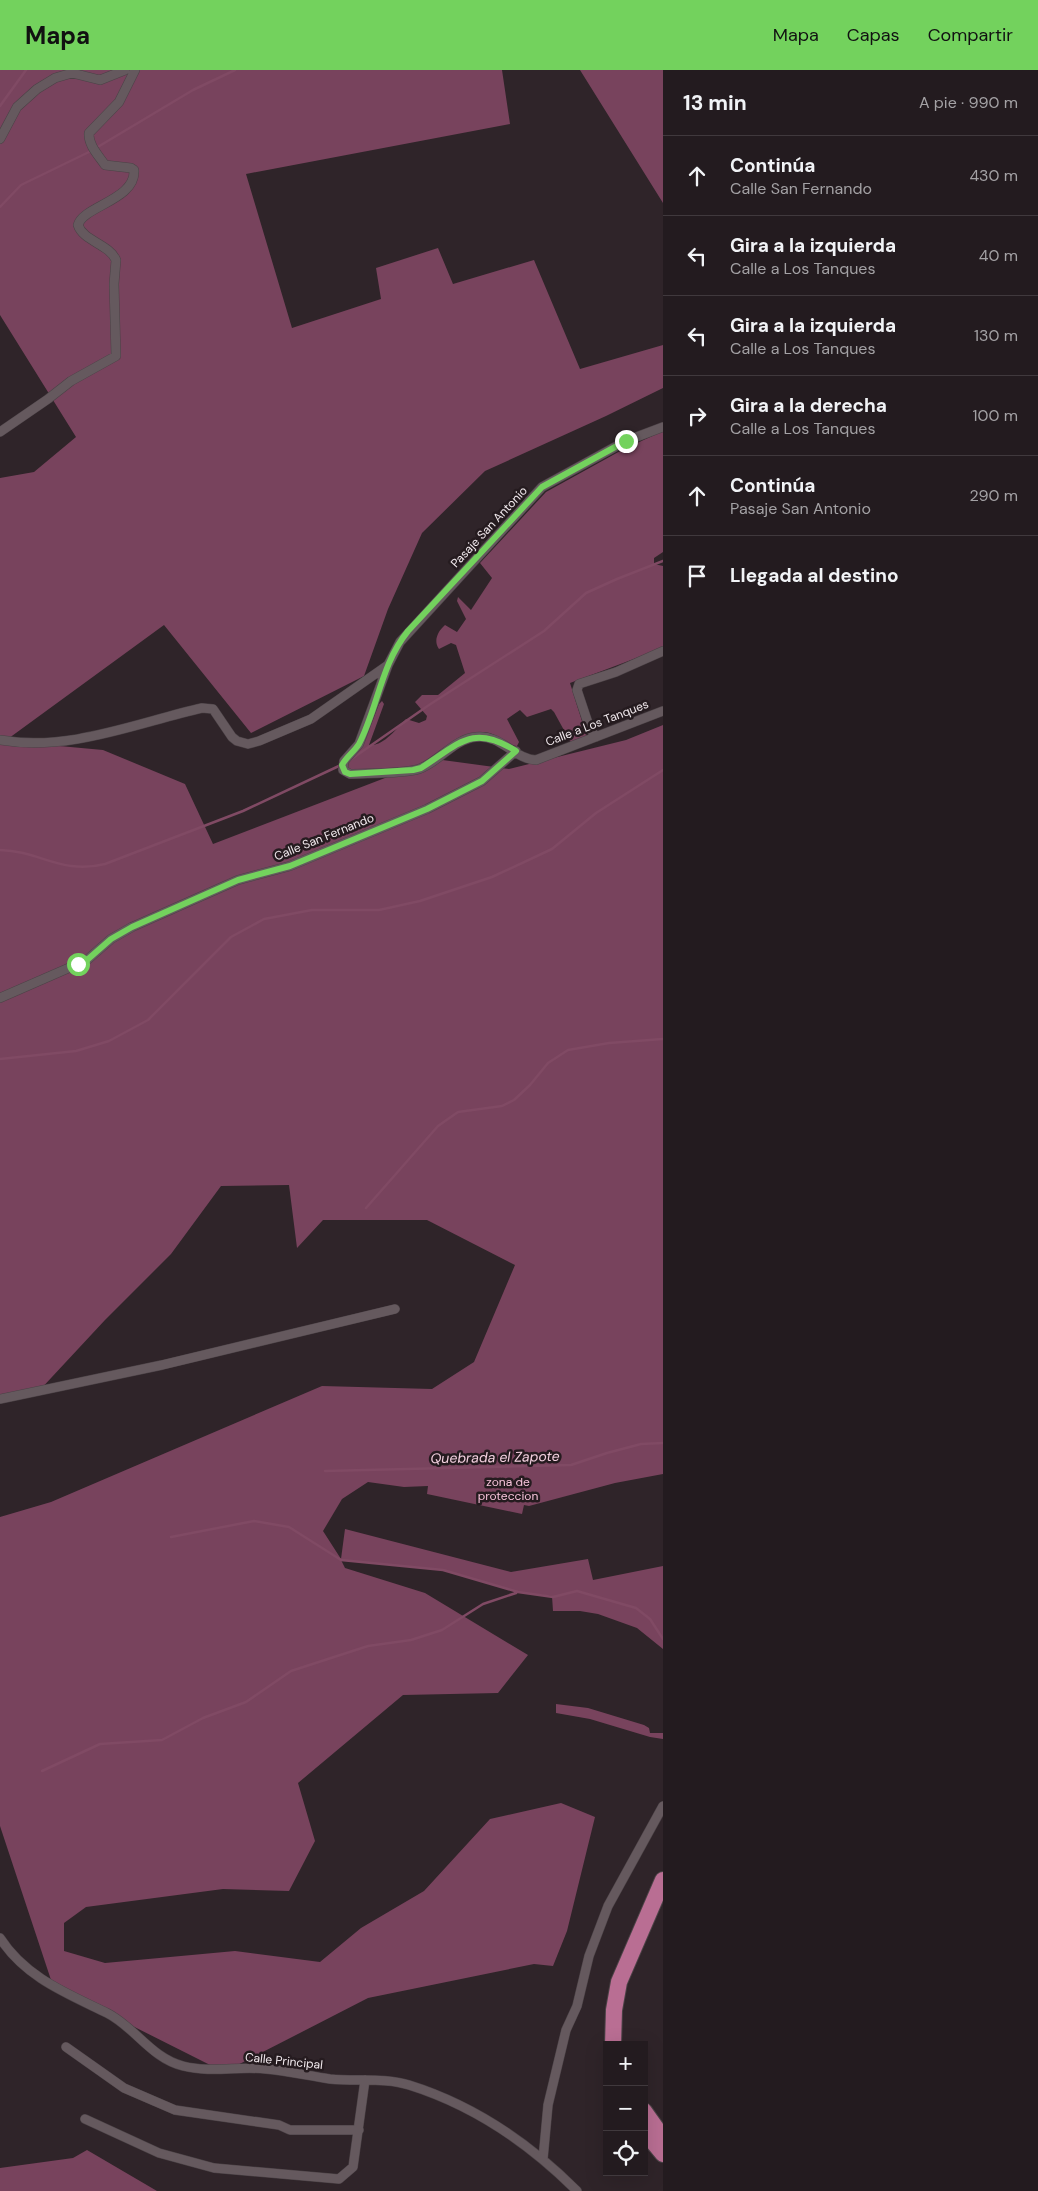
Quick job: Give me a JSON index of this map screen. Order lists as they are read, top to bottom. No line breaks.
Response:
{"streets":{"street":["Pasaje San Antonio","Calle a Los Tanques","Calle San Fernando","Calle Principal"]},"crossings":[["Pasaje San Antonio","Calle a Los Tanques"],["Calle a Los Tanques","Calle San Fernando"]],"water":["Quebrada el Zapote"],"parks":["zona de proteccion"],"page":{"header":"Mapa","nav":["Mapa","Capas","Compartir"],"heading":["13 min","A pie · 990 m"],"list":[["Continúa","Calle San Fernando","430 m"],["Gira a la izquierda","Calle a Los Tanques","40 m"],["Gira a la izquierda","Calle a Los Tanques","130 m"],["Gira a la derecha","Calle a Los Tanques","100 m"],["Continúa","Pasaje San Antonio","290 m"],"Llegada al destino"],"map_buttons":["+","−"]}}
